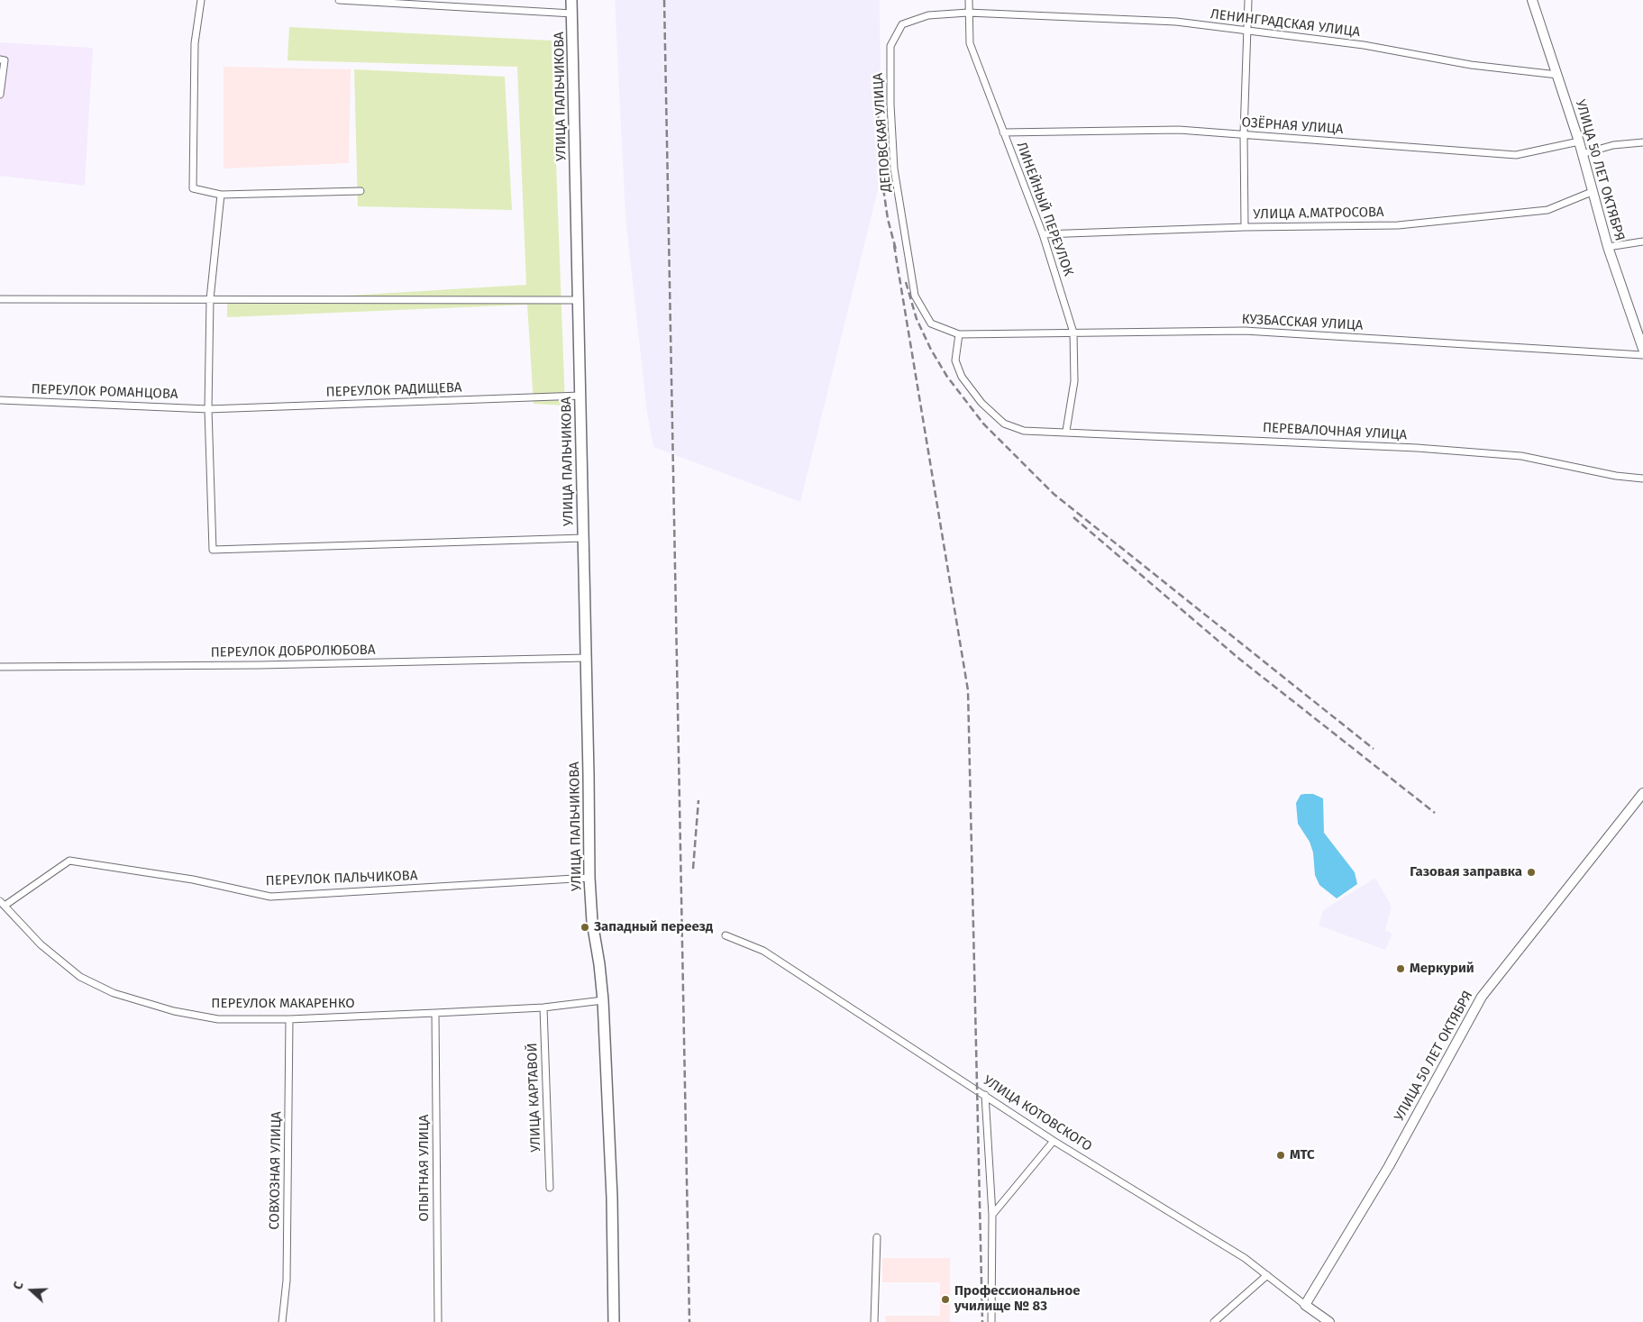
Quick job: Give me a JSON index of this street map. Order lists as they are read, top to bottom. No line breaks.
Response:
{"streets":{"main road":["УЛИЦА ПАЛЬЧИКОВА","УЛИЦА 50 ЛЕТ ОКТЯБРЯ","УЛИЦА КОТОВСКОГО"],"street":["ЛЕНИНГРАДСКАЯ УЛИЦА","ОЗЁРНАЯ УЛИЦА","ДЕПОВСКАЯ УЛИЦА","ЛИНЕЙНЫЙ ПЕРЕУЛОК","УЛИЦА А.МАТРОСОВА","КУЗБАССКАЯ УЛИЦА","ПЕРЕУЛОК РАДИЩЕВА","ПЕРЕУЛОК РОМАНЦОВА","ПЕРЕВАЛОЧНАЯ УЛИЦА","ПЕРЕУЛОК ДОБРОЛЮБОВА","ПЕРЕУЛОК ПАЛЬЧИКОВА","ПЕРЕУЛОК МАКАРЕНКО","УЛИЦА КАРТАВОЙ","ОПЫТНАЯ УЛИЦА","СОВХОЗНАЯ УЛИЦА"]},"crossings":[["ЛЕНИНГРАДСКАЯ УЛИЦА","ДЕПОВСКАЯ УЛИЦА"],["ЛЕНИНГРАДСКАЯ УЛИЦА","УЛИЦА 50 ЛЕТ ОКТЯБРЯ"],["ЛЕНИНГРАДСКАЯ УЛИЦА","ЛИНЕЙНЫЙ ПЕРЕУЛОК"],["УЛИЦА ПАЛЬЧИКОВА","ПЕРЕУЛОК РАДИЩЕВА"],["УЛИЦА ПАЛЬЧИКОВА","ПЕРЕУЛОК ДОБРОЛЮБОВА"],["УЛИЦА ПАЛЬЧИКОВА","ПЕРЕУЛОК ПАЛЬЧИКОВА"],["УЛИЦА ПАЛЬЧИКОВА","ПЕРЕУЛОК МАКАРЕНКО"],["ОЗЁРНАЯ УЛИЦА","УЛИЦА 50 ЛЕТ ОКТЯБРЯ"],["ОЗЁРНАЯ УЛИЦА","ЛИНЕЙНЫЙ ПЕРЕУЛОК"],["ДЕПОВСКАЯ УЛИЦА","КУЗБАССКАЯ УЛИЦА"],["ДЕПОВСКАЯ УЛИЦА","ПЕРЕВАЛОЧНАЯ УЛИЦА"],["УЛИЦА 50 ЛЕТ ОКТЯБРЯ","УЛИЦА А.МАТРОСОВА"],["УЛИЦА 50 ЛЕТ ОКТЯБРЯ","УЛИЦА КОТОВСКОГО"],["ЛИНЕЙНЫЙ ПЕРЕУЛОК","УЛИЦА А.МАТРОСОВА"],["ЛИНЕЙНЫЙ ПЕРЕУЛОК","КУЗБАССКАЯ УЛИЦА"],["ЛИНЕЙНЫЙ ПЕРЕУЛОК","ПЕРЕВАЛОЧНАЯ УЛИЦА"],["КУЗБАССКАЯ УЛИЦА","ПЕРЕВАЛОЧНАЯ УЛИЦА"],["ПЕРЕУЛОК РАДИЩЕВА","ПЕРЕУЛОК РОМАНЦОВА"],["ПЕРЕУЛОК ПАЛЬЧИКОВА","ПЕРЕУЛОК МАКАРЕНКО"],["ПЕРЕУЛОК МАКАРЕНКО","УЛИЦА КАРТАВОЙ"],["ПЕРЕУЛОК МАКАРЕНКО","ОПЫТНАЯ УЛИЦА"],["ПЕРЕУЛОК МАКАРЕНКО","СОВХОЗНАЯ УЛИЦА"]],"places":["Газовая заправка","Западный переезд","Меркурий","МТС","Профессиональное училище № 83"],"north":"left"}
